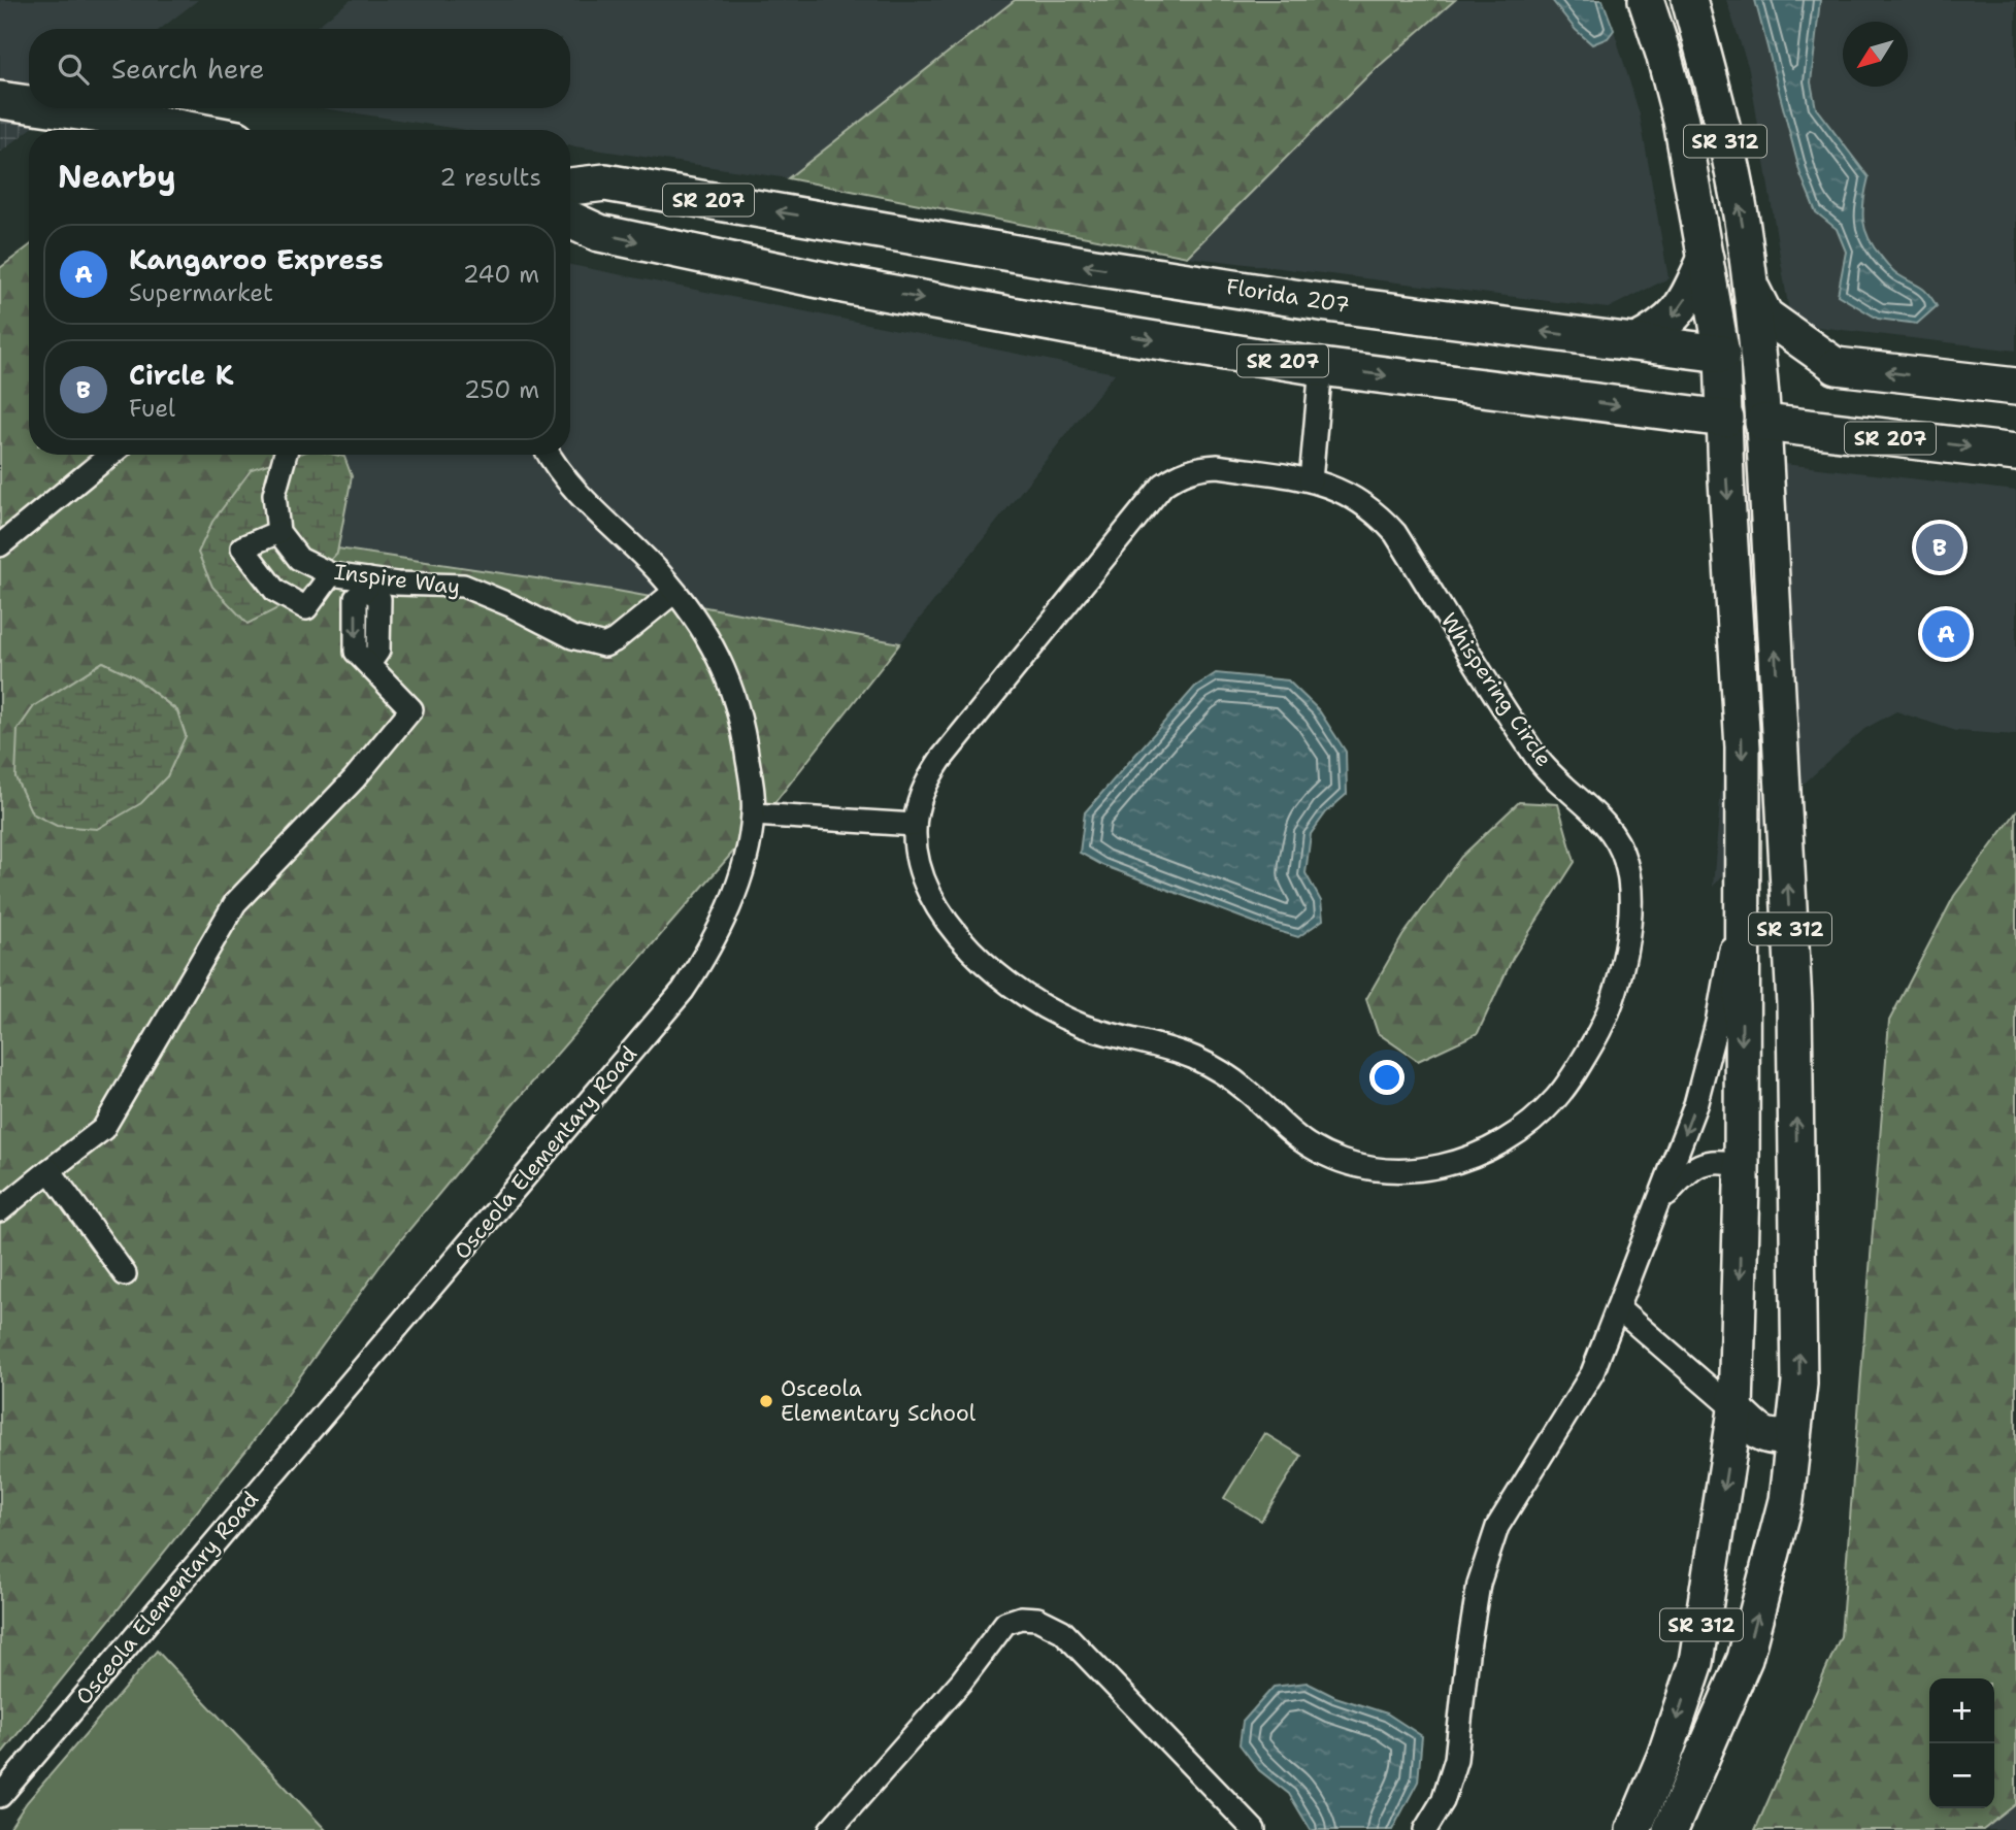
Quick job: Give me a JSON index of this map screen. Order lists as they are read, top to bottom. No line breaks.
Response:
{"streets":{"highway":["SR 207","Florida 207"],"main road":["SR 312"],"street":["Inspire Way","Whispering Circle","Osceola Elementary Road"]},"crossings":[["SR 312","SR 207"],["SR 312","Florida 207"],["SR 207","Florida 207"],["Inspire Way","Osceola Elementary Road"]],"places":["Osceola Elementary School"],"north":"bottom left","page":{"search":"Search here","heading":["Nearby","2 results"],"list":[{"mark":"A","name":"Kangaroo Express","note":"Supermarket","value":"240 m"},{"mark":"B","name":"Circle K","note":"Fuel","value":"250 m"}],"pins":["B","A"],"map_buttons":["+","−"]}}
